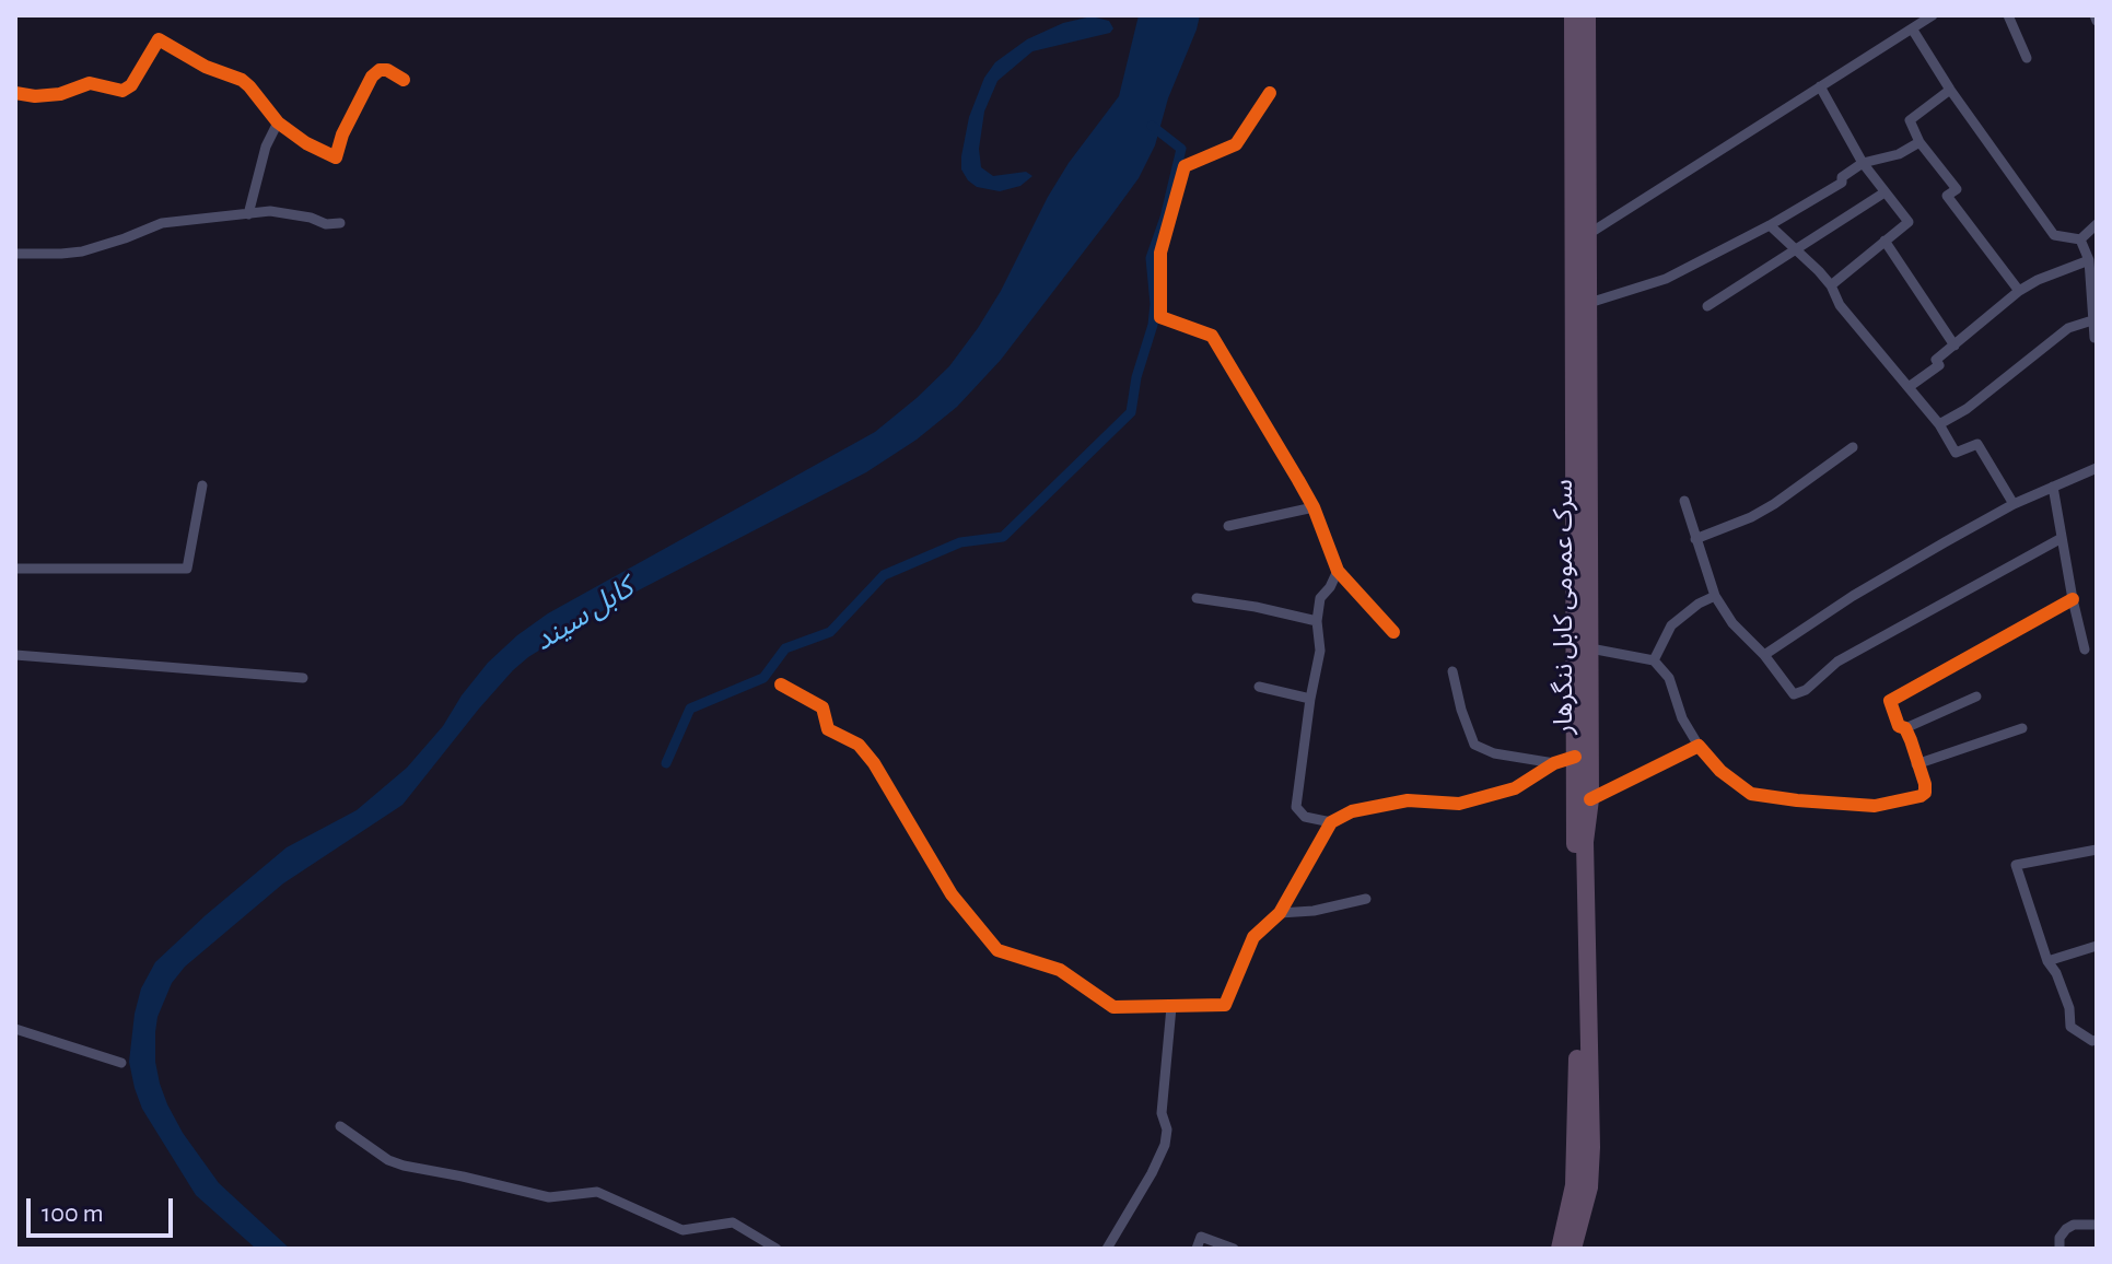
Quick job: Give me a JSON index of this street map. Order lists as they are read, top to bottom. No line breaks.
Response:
{"streets":{"highway":["سرک عمومی کابل ننگرهار"]},"water":["کابل سيند"],"scale_bar":"100 m"}
